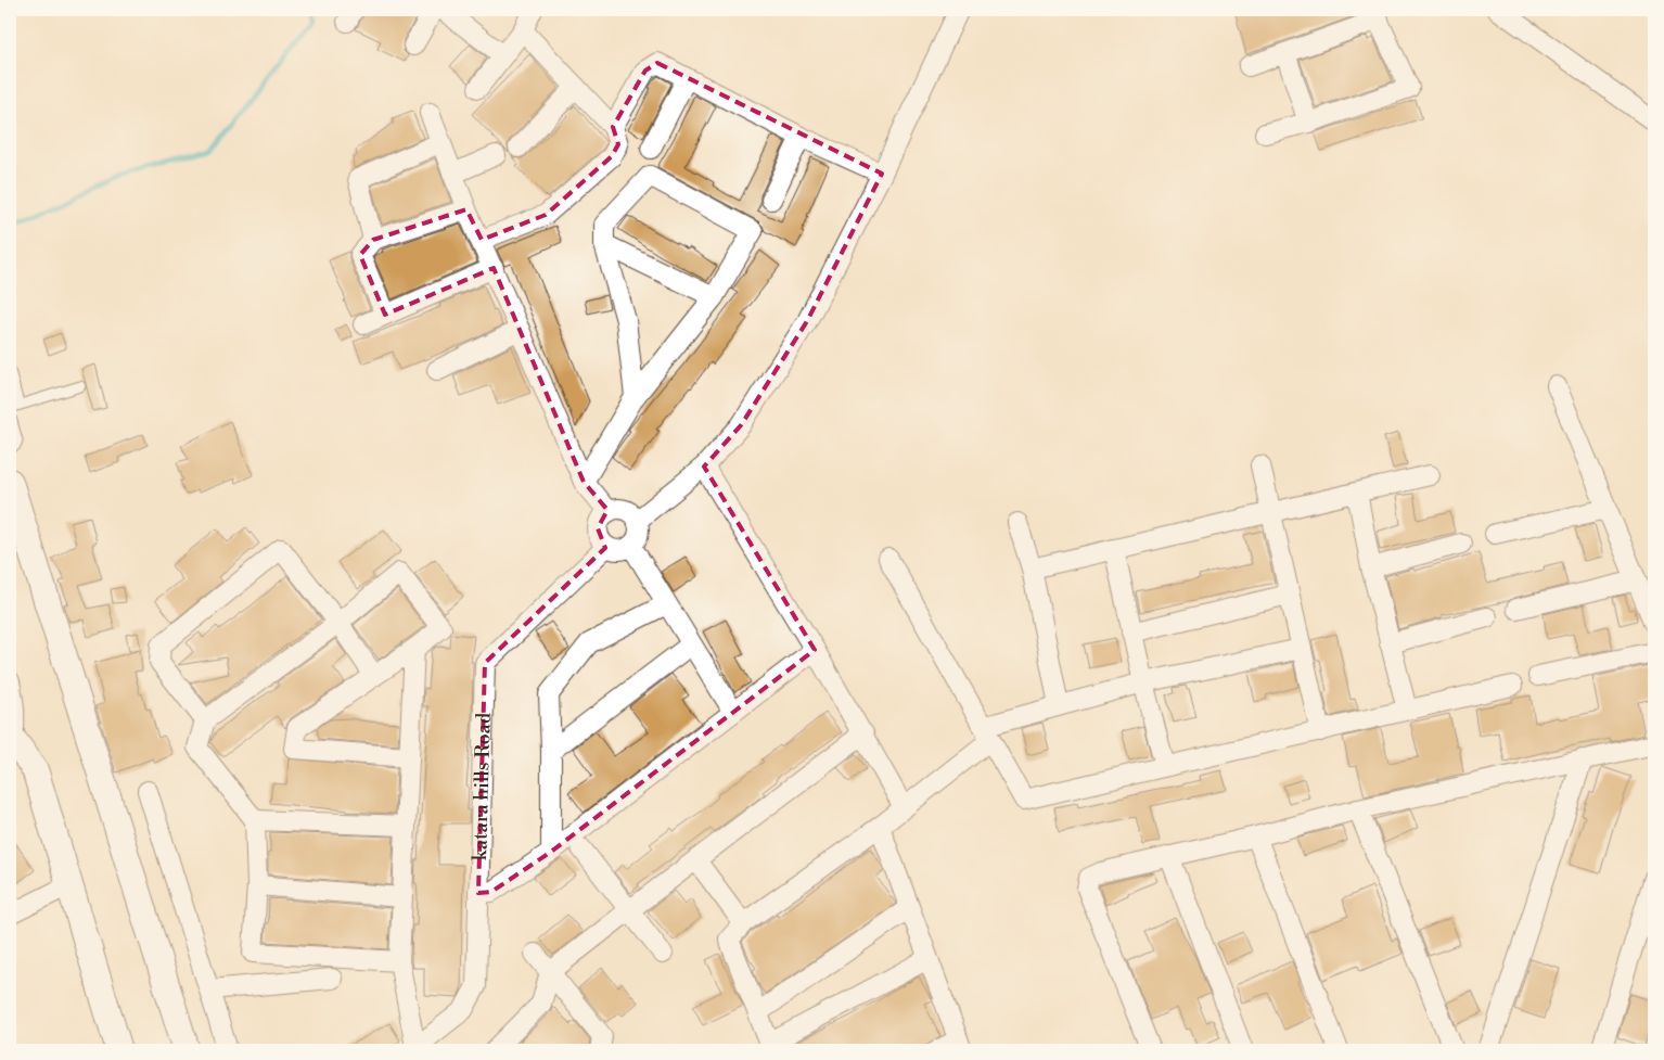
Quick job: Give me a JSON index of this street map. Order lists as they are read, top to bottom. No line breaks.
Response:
{"streets":{"street":["katara hills Road"]}}
